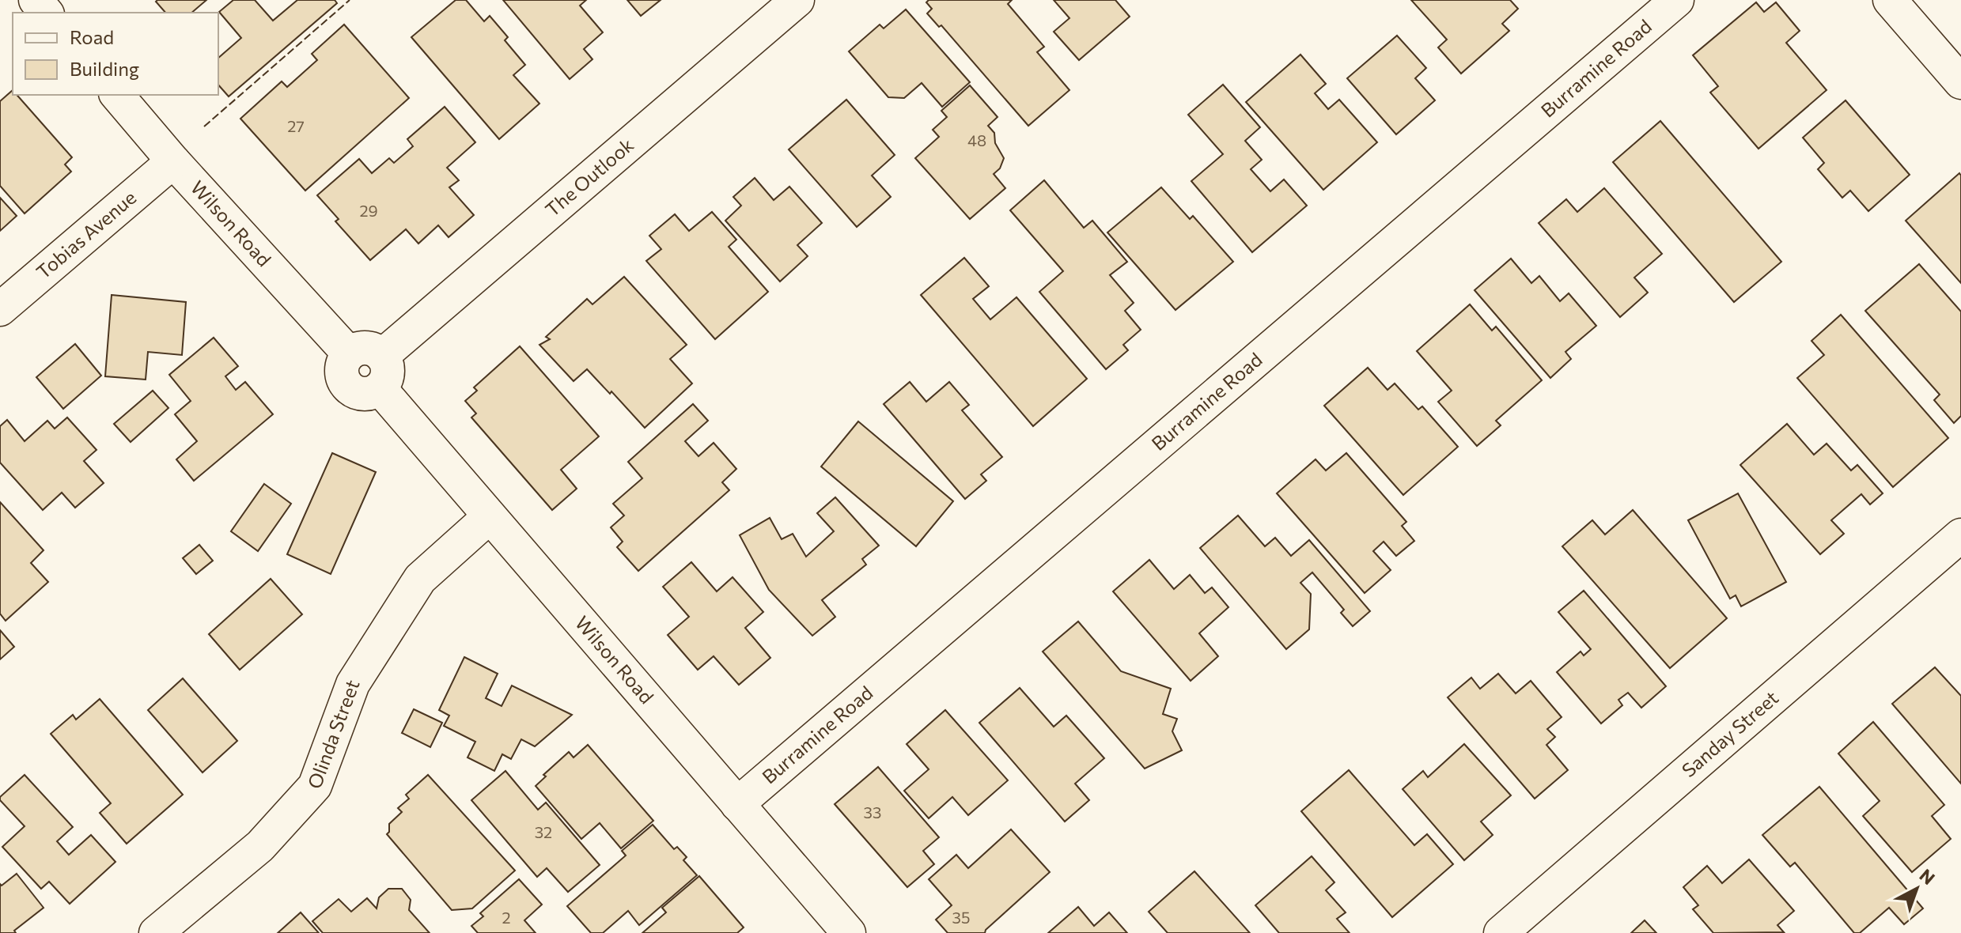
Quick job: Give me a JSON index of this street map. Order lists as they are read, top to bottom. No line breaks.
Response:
{"streets":{"street":["Burramine Road","The Outlook","Wilson Road","Tobias Avenue","Sanday Street","Olinda Street"]},"crossings":[["Burramine Road","Wilson Road"],["The Outlook","Wilson Road"],["Wilson Road","Tobias Avenue"],["Wilson Road","Olinda Street"]],"house_numbers":["27","48","29","33","32","2","35"],"legend":["Road","Building"],"north":"top right"}
